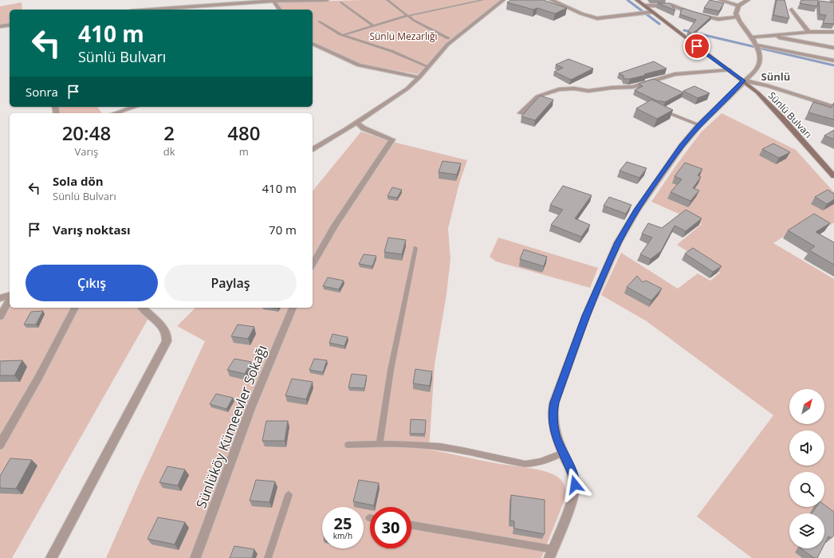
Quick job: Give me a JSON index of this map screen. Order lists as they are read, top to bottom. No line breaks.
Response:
{"streets":{"main road":["Sünlü Bulvarı"],"street":["Sünlüköy Kümeevler Sokağı"]},"districts":["Sünlü"],"parks":["Sünlü Mezarlığı"],"north":"top right","page":{"turn":["410 m","Sünlü Bulvarı"],"then":"Sonra","eta":["20:48","Varış","2","dk","480","m"],"list":[{"name":"Sola dön","note":"Sünlü Bulvarı","value":"410 m"},{"name":"Varış noktası","value":"70 m"}],"buttons":["Çıkış","Paylaş"],"speed":"25 km/h","limit":"30"}}
